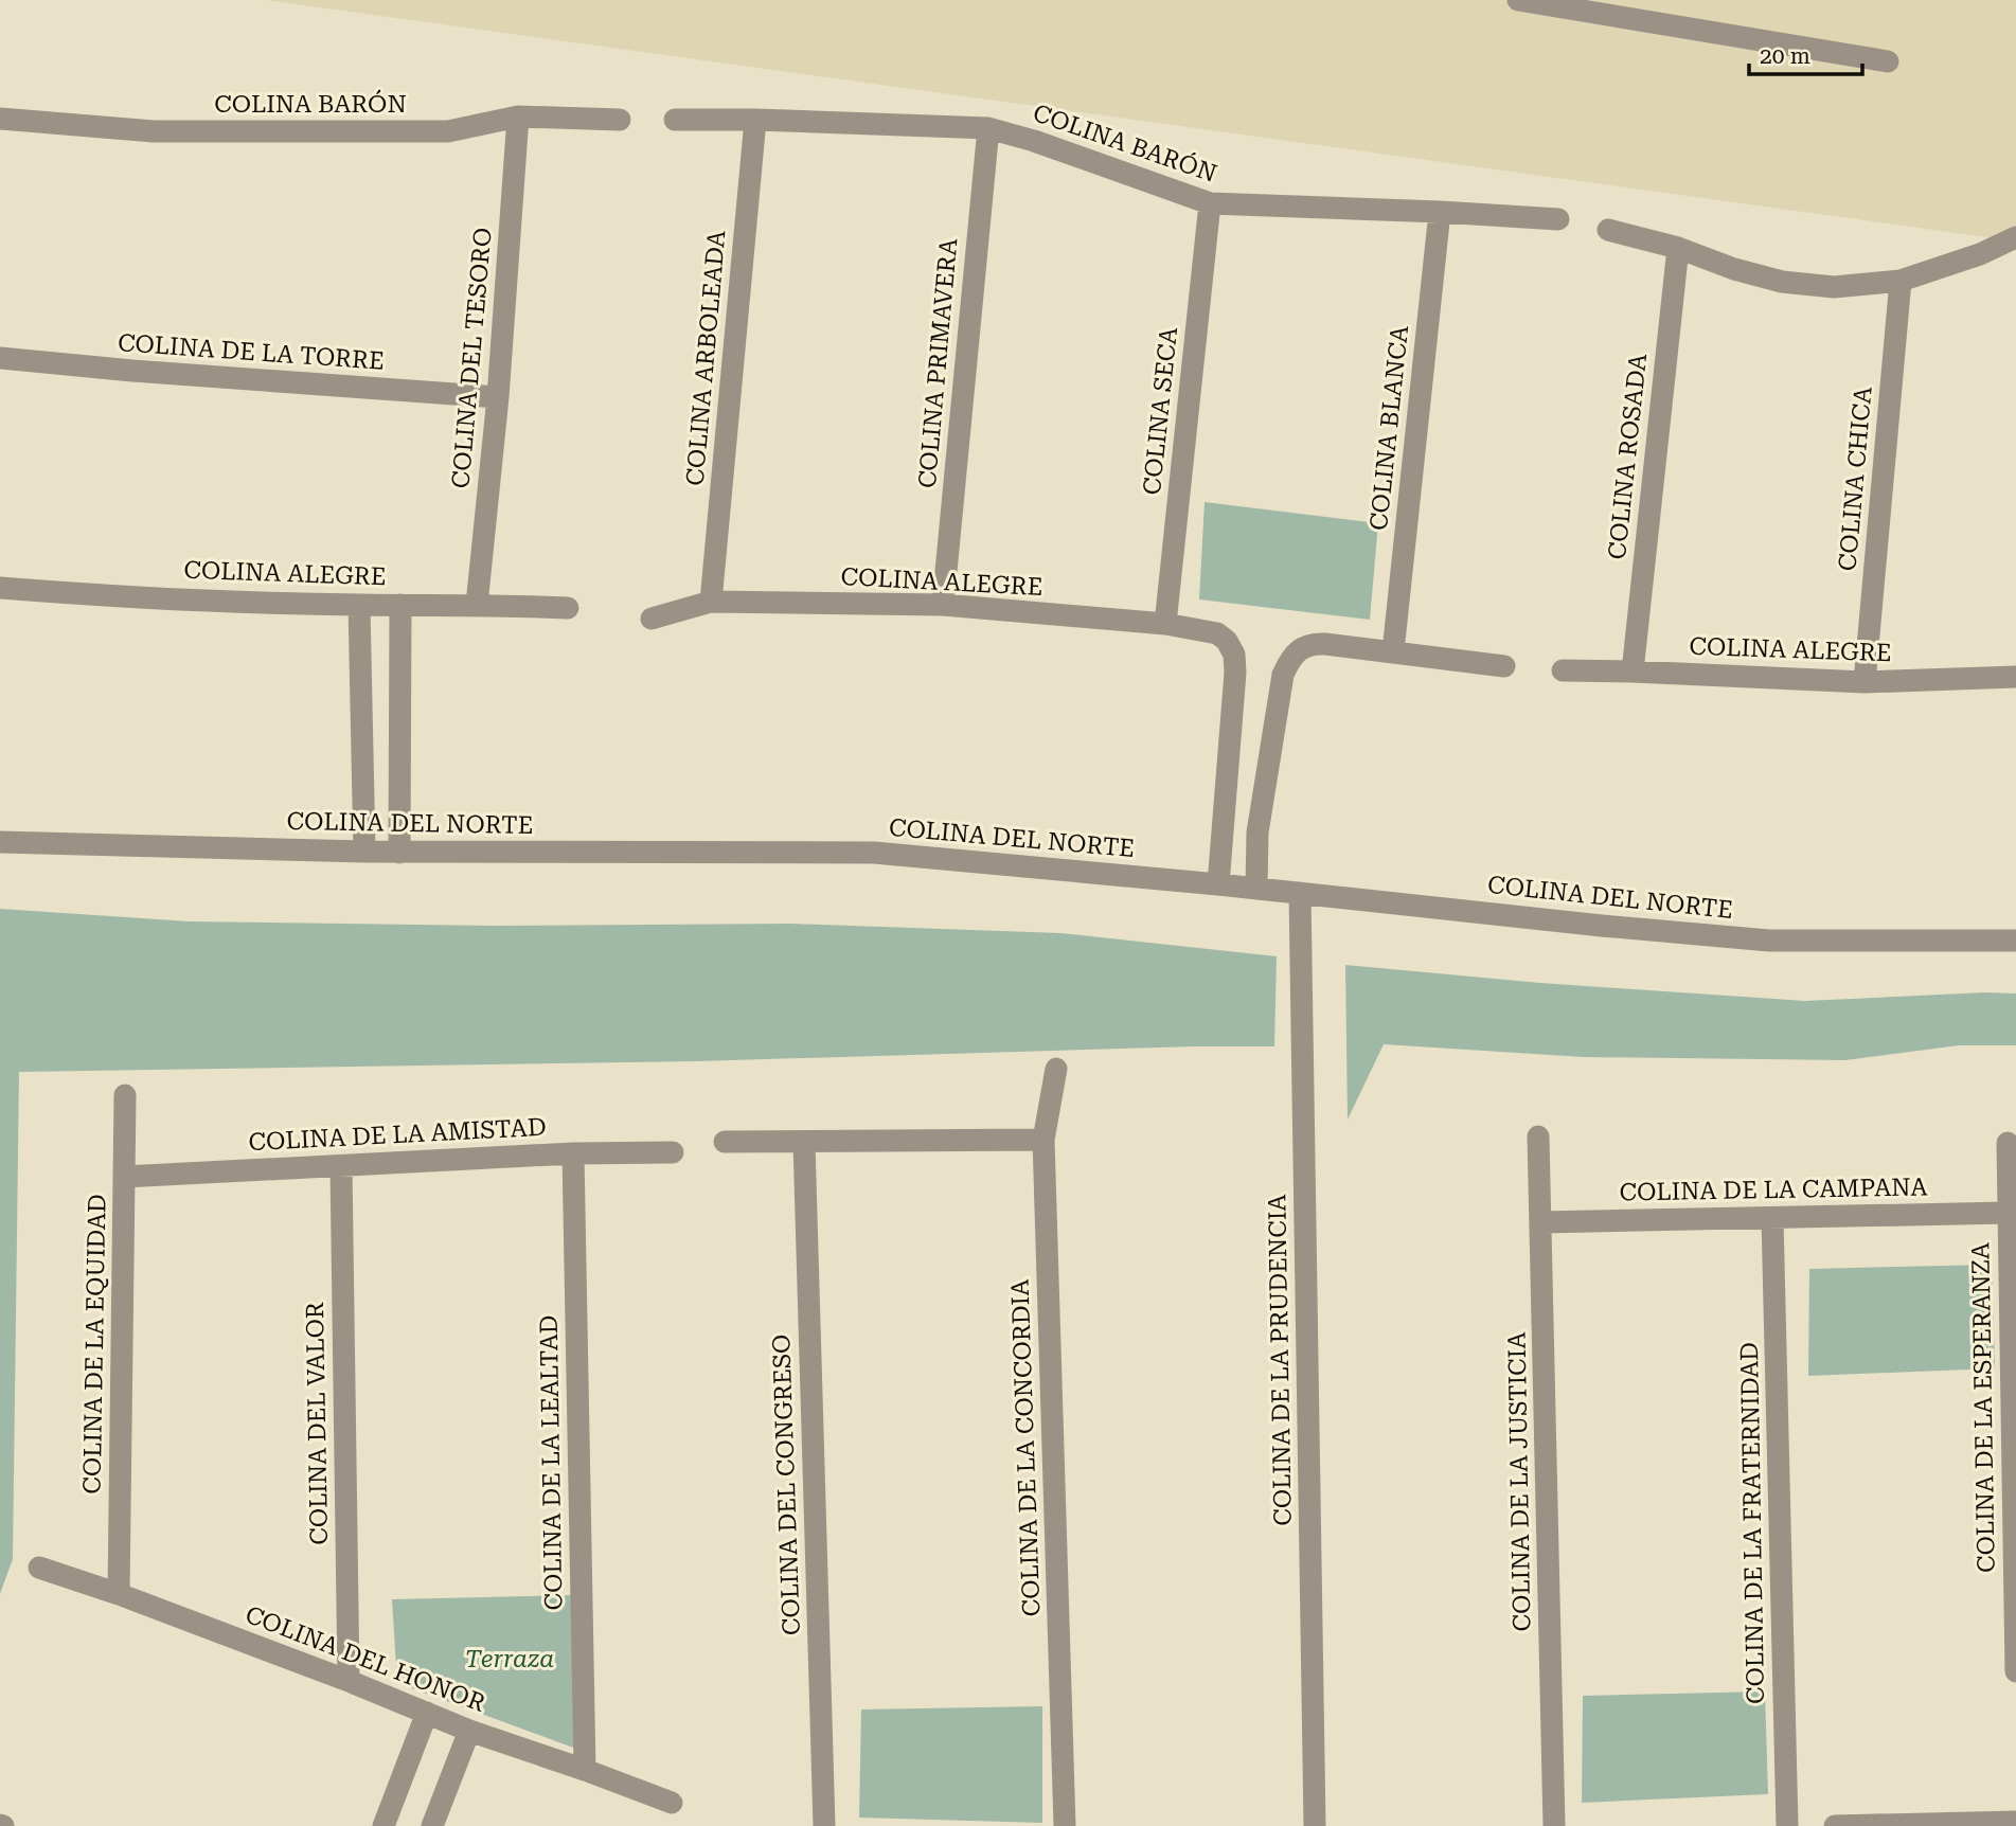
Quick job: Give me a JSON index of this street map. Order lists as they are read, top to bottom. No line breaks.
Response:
{"streets":{"street":["COLINA BARÓN","COLINA DE LA TORRE","COLINA DEL TESORO","COLINA ARBOLEADA","COLINA PRIMAVERA","COLINA SECA","COLINA BLANCA","COLINA ROSADA","COLINA CHICA","COLINA ALEGRE","COLINA DEL NORTE","COLINA DE LA AMISTAD","COLINA DE LA CAMPANA","COLINA DE LA EQUIDAD","COLINA DE LA PRUDENCIA","COLINA DE LA ESPERANZA","COLINA DEL VALOR","COLINA DE LA CONCORDIA","COLINA DE LA LEALTAD","COLINA DE LA JUSTICIA","COLINA DEL CONGRESO","COLINA DE LA FRATERNIDAD","COLINA DEL HONOR"]},"crossings":[["COLINA BARÓN","COLINA DEL TESORO"],["COLINA BARÓN","COLINA ARBOLEADA"],["COLINA BARÓN","COLINA PRIMAVERA"],["COLINA BARÓN","COLINA SECA"],["COLINA BARÓN","COLINA BLANCA"],["COLINA DE LA TORRE","COLINA DEL TESORO"],["COLINA DEL TESORO","COLINA ALEGRE"],["COLINA ARBOLEADA","COLINA ALEGRE"],["COLINA PRIMAVERA","COLINA ALEGRE"],["COLINA SECA","COLINA ALEGRE"],["COLINA ROSADA","COLINA ALEGRE"],["COLINA CHICA","COLINA ALEGRE"],["COLINA ALEGRE","COLINA DEL NORTE"],["COLINA DEL NORTE","COLINA DE LA PRUDENCIA"],["COLINA DE LA AMISTAD","COLINA DE LA EQUIDAD"],["COLINA DE LA AMISTAD","COLINA DEL VALOR"],["COLINA DE LA AMISTAD","COLINA DE LA LEALTAD"],["COLINA DE LA CAMPANA","COLINA DE LA ESPERANZA"],["COLINA DE LA CAMPANA","COLINA DE LA JUSTICIA"],["COLINA DE LA CAMPANA","COLINA DE LA FRATERNIDAD"],["COLINA DE LA EQUIDAD","COLINA DEL HONOR"],["COLINA DEL VALOR","COLINA DEL HONOR"],["COLINA DE LA LEALTAD","COLINA DEL HONOR"]],"parks":["Terraza"],"scale_bar":"20 m"}
